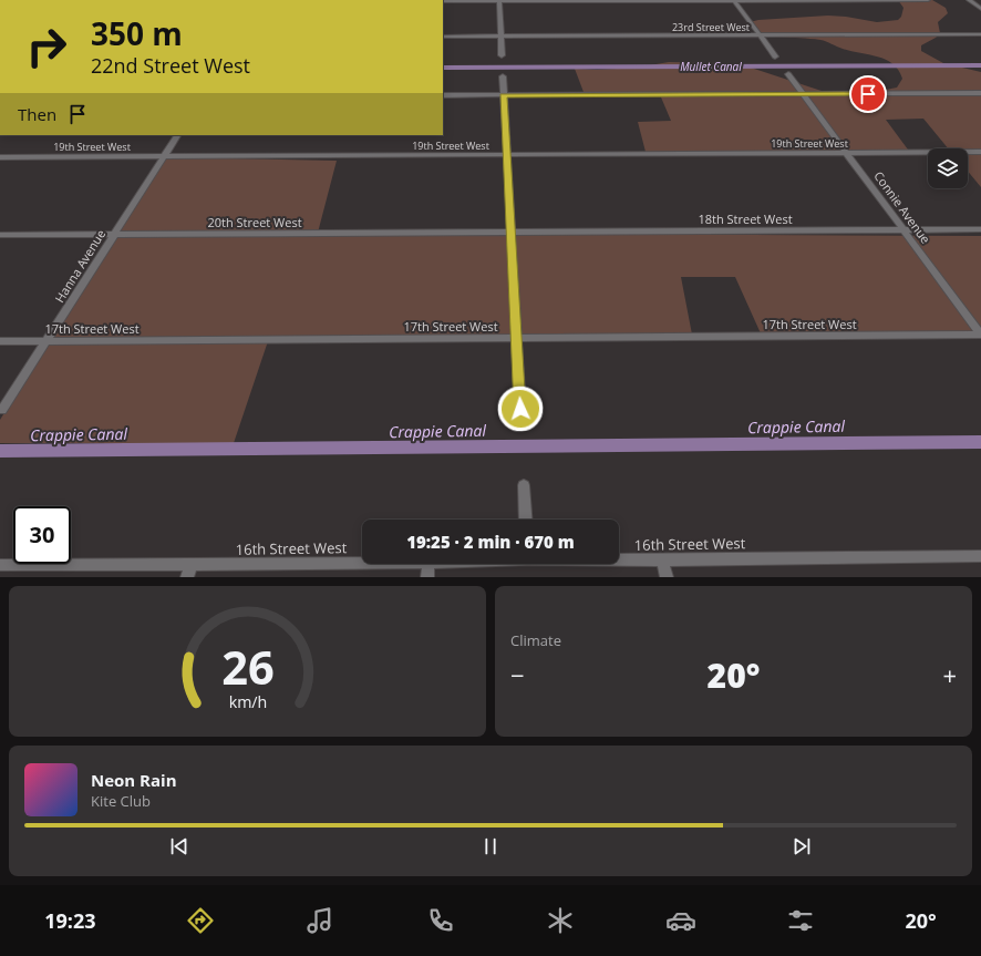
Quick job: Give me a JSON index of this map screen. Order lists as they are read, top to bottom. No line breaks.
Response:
{"streets":{"street":["23rd Street West","19th Street West","Connie Avenue","18th Street West","20th Street West","Hanna Avenue","17th Street West","16th Street West"]},"crossings":[["19th Street West","Connie Avenue"],["19th Street West","Hanna Avenue"],["Connie Avenue","18th Street West"],["Connie Avenue","17th Street West"],["18th Street West","20th Street West"],["20th Street West","Hanna Avenue"],["Hanna Avenue","17th Street West"]],"water":["Mullet Canal","Crappie Canal"],"page":{"turn":["350 m","22nd Street West"],"then":"Then","limit":"30","trip":"19:25 · 2 min · 670 m","tile":"Climate","heat":["−","20°","+"],"song":["Neon Rain","Kite Club"],"tabs":["19:23","20°"],"gauge":["26","km/h"]}}
